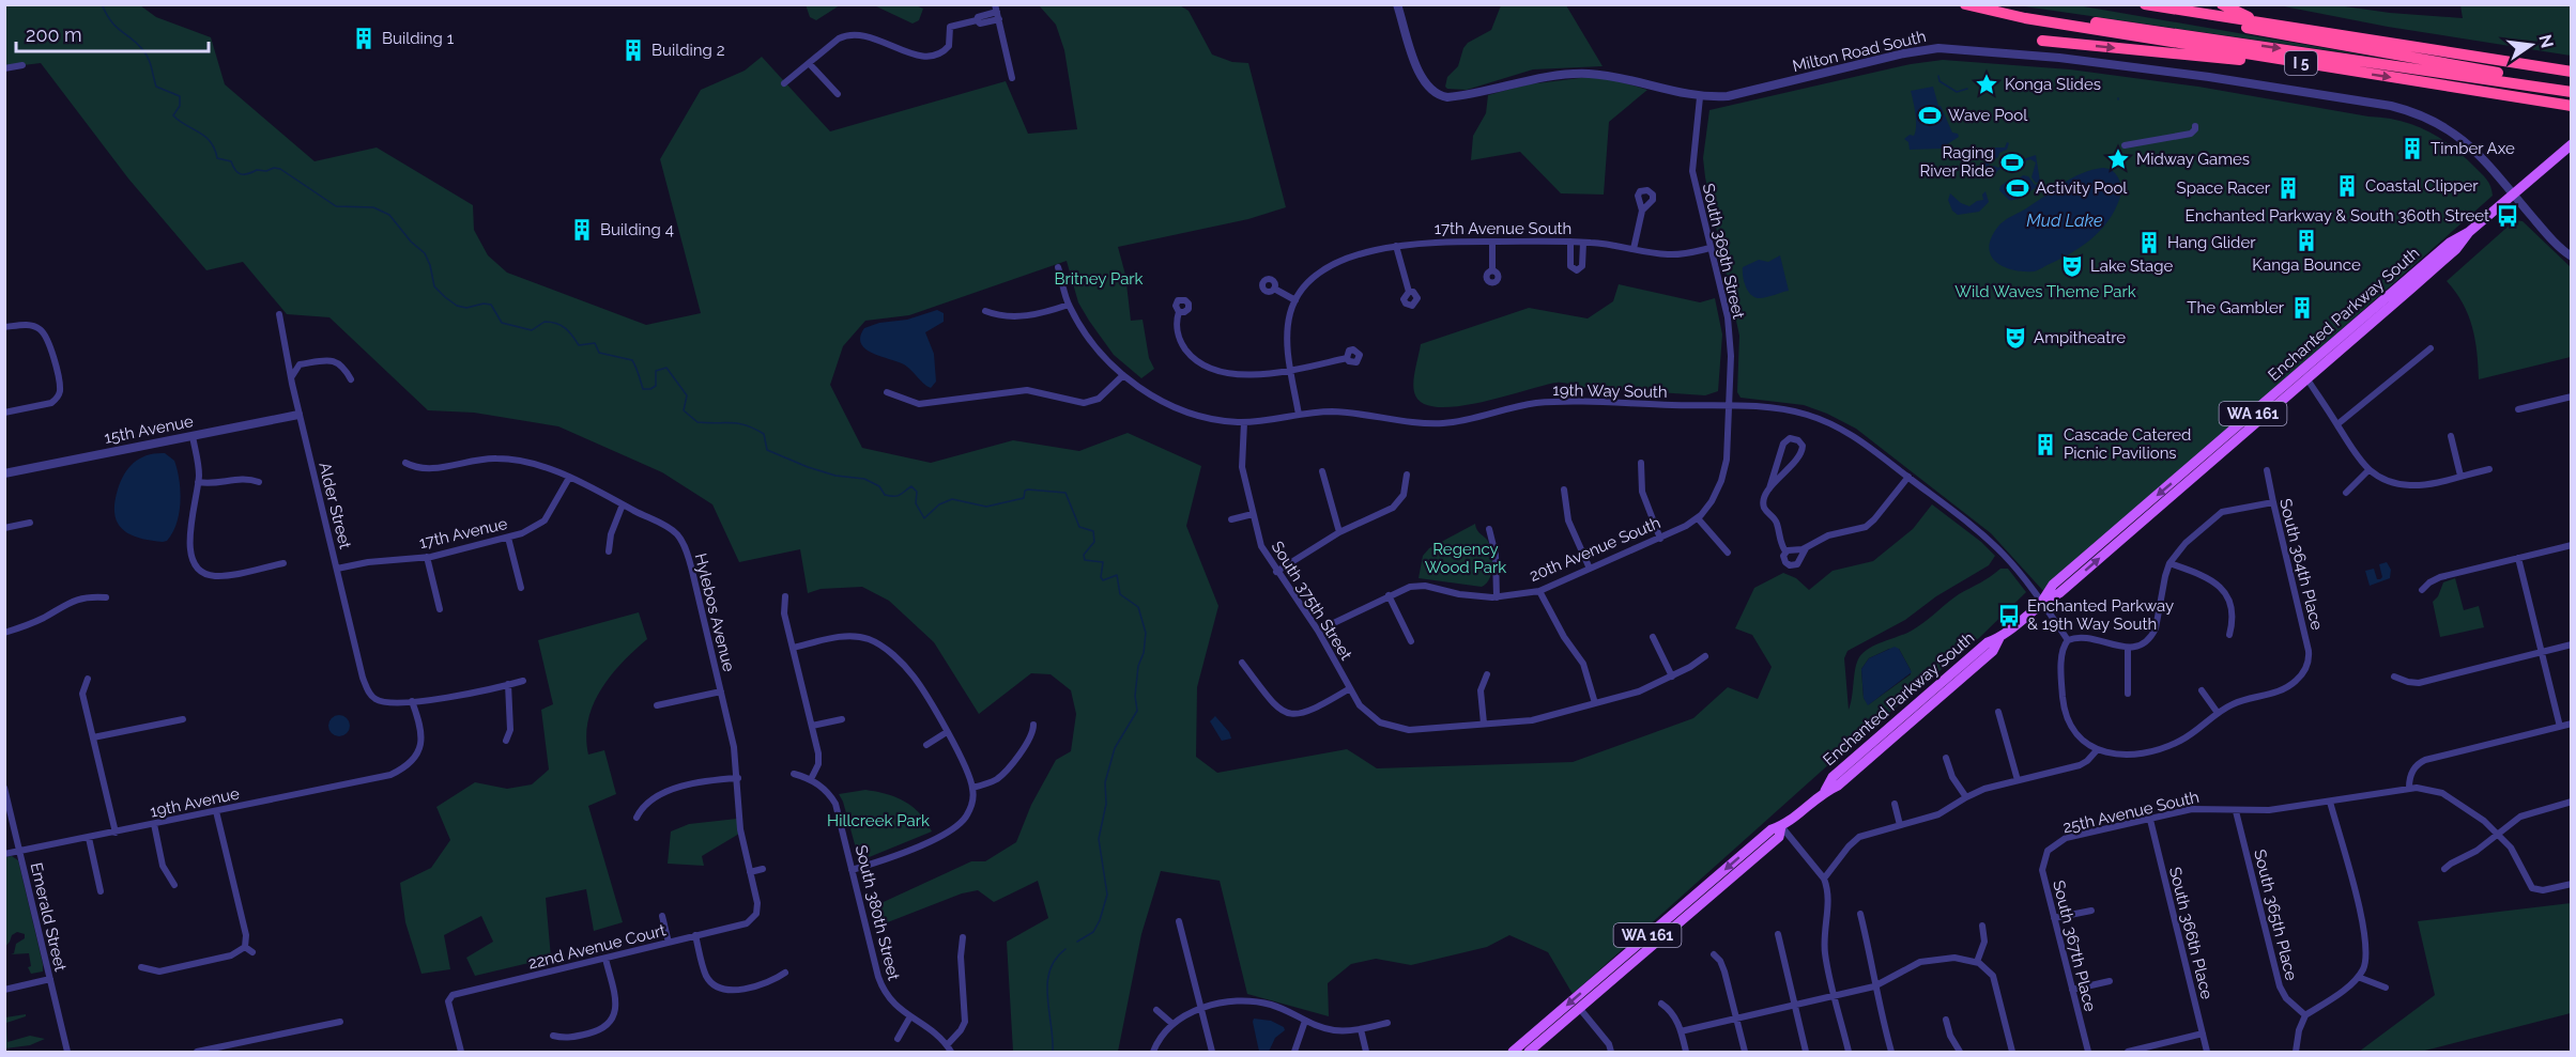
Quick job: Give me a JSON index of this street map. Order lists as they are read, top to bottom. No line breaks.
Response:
{"streets":{"highway":["I 5"],"main road":["Enchanted Parkway South","WA 161"],"street":["Milton Road South","17th Avenue South","South 369th Street","19th Way South","15th Avenue","Alder Street","17th Avenue","20th Avenue South","South 364th Place","South 375th Street","Hylebos Avenue","19th Avenue","25th Avenue South","South 380th Street","South 365th Place","Emerald Street","South 366th Place","South 367th Place","22nd Avenue Court"]},"crossings":[["Milton Road South","South 369th Street"],["Milton Road South","Enchanted Parkway South"],["17th Avenue South","South 369th Street"],["South 369th Street","19th Way South"],["South 369th Street","20th Avenue South"],["Enchanted Parkway South","19th Way South"],["19th Way South","South 375th Street"],["15th Avenue","Alder Street"],["Alder Street","17th Avenue"],["Alder Street","19th Avenue"],["17th Avenue","Hylebos Avenue"],["20th Avenue South","South 375th Street"],["Hylebos Avenue","22nd Avenue Court"],["19th Avenue","Emerald Street"],["25th Avenue South","South 365th Place"],["25th Avenue South","South 366th Place"],["25th Avenue South","South 367th Place"]],"water":["Mud Lake"],"parks":["Britney Park","Wild Waves Theme Park","Regency Wood Park","Hillcreek Park"],"places":{"building":["Building 1","Building 2","Timber Axe","Coastal Clipper","Space Racer","Building 4","Kanga Bounce","Hang Glider","The Gambler","Cascade Catered Picnic Pavilions"],"place":["Konga Slides","Midway Games"],"sports":["Wave Pool","Raging River Ride","Activity Pool"],"bus stop":["Enchanted Parkway & South 360th Street","Enchanted Parkway & 19th Way South"],"theatre":["Lake Stage","Ampitheatre"]},"scale_bar":"200 m","north":"right"}
